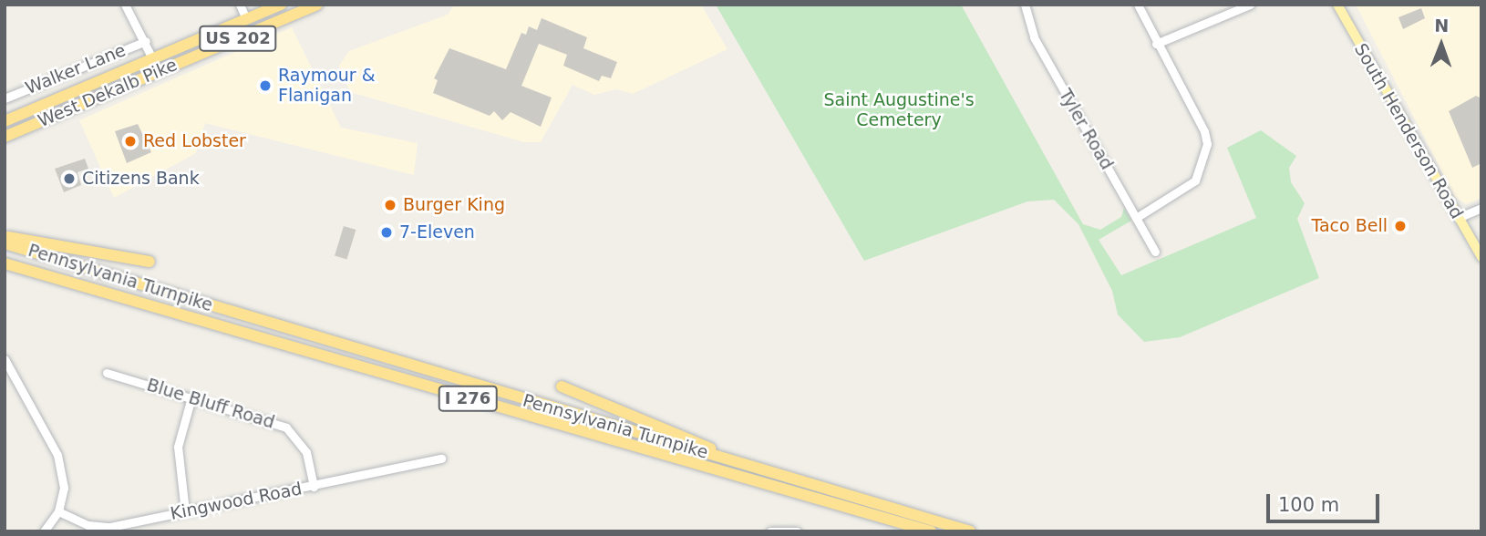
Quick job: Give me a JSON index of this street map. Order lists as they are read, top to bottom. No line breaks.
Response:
{"streets":{"highway":["US 202","West Dekalb Pike","Pennsylvania Turnpike","I 276"],"main road":["South Henderson Road"],"street":["Walker Lane","Tyler Road","Blue Bluff Road","Kingwood Road"]},"crossings":[["Blue Bluff Road","Kingwood Road"]],"parks":["Saint Augustine's Cemetery"],"places":["Raymour & Flanigan","Red Lobster","Citizens Bank","Burger King","Taco Bell","7-Eleven"],"scale_bar":"100 m","north":"top"}
